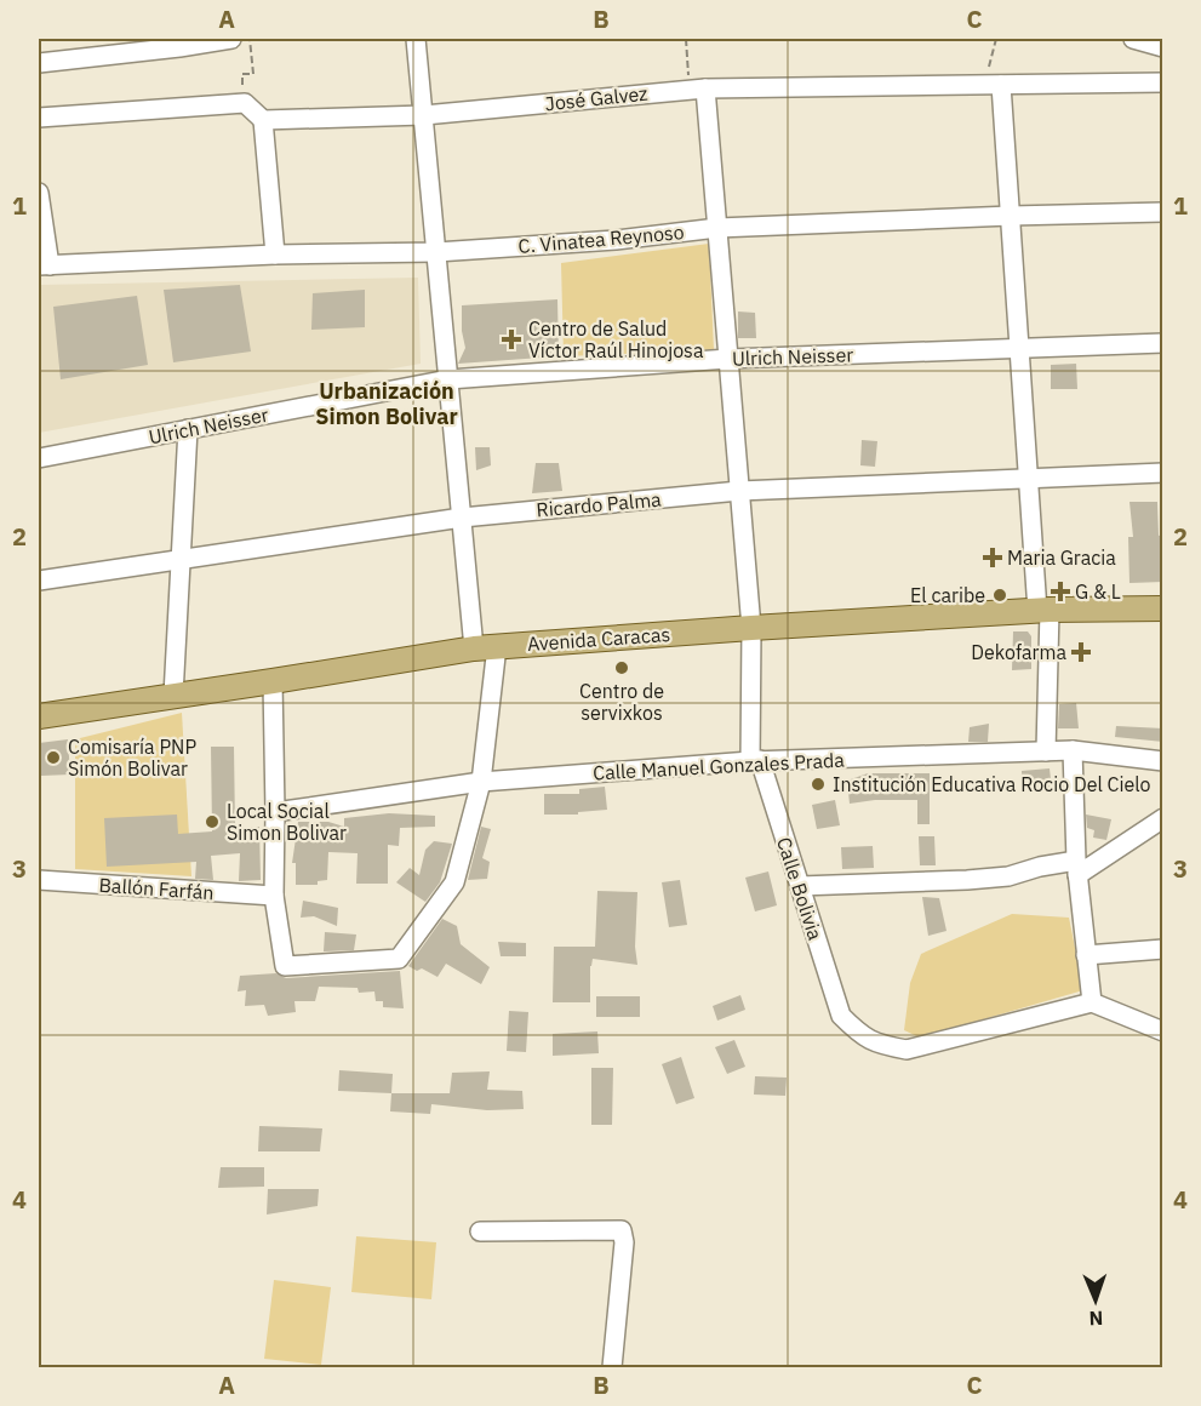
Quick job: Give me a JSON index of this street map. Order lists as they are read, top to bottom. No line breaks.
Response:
{"streets":{"main road":["Avenida Caracas"],"street":["José Galvez","C. Vinatea Reynoso","Ulrich Neisser","Ricardo Palma","Calle Manuel Gonzales Prada","Ballón Farfán","Calle Bolivia"]},"crossings":[["José Galvez","Calle Bolivia"],["C. Vinatea Reynoso","Calle Bolivia"],["Ulrich Neisser","Calle Bolivia"],["Ricardo Palma","Calle Bolivia"],["Avenida Caracas","Calle Bolivia"],["Calle Manuel Gonzales Prada","Calle Bolivia"]],"districts":["Urbanización Simon Bolivar"],"places":{"health":["Centro de Salud Víctor Raúl Hinojosa","Maria Gracia","G & L","Dekofarma"],"other":["El caribe","Centro de servixkos","Comisaría PNP Simón Bolivar","Institución Educativa Rocio Del Cielo","Local Social Simon Bolivar"]},"north":"bottom","grid":{"columns":["A","B","C"],"rows":["1","2","3","4"]}}
